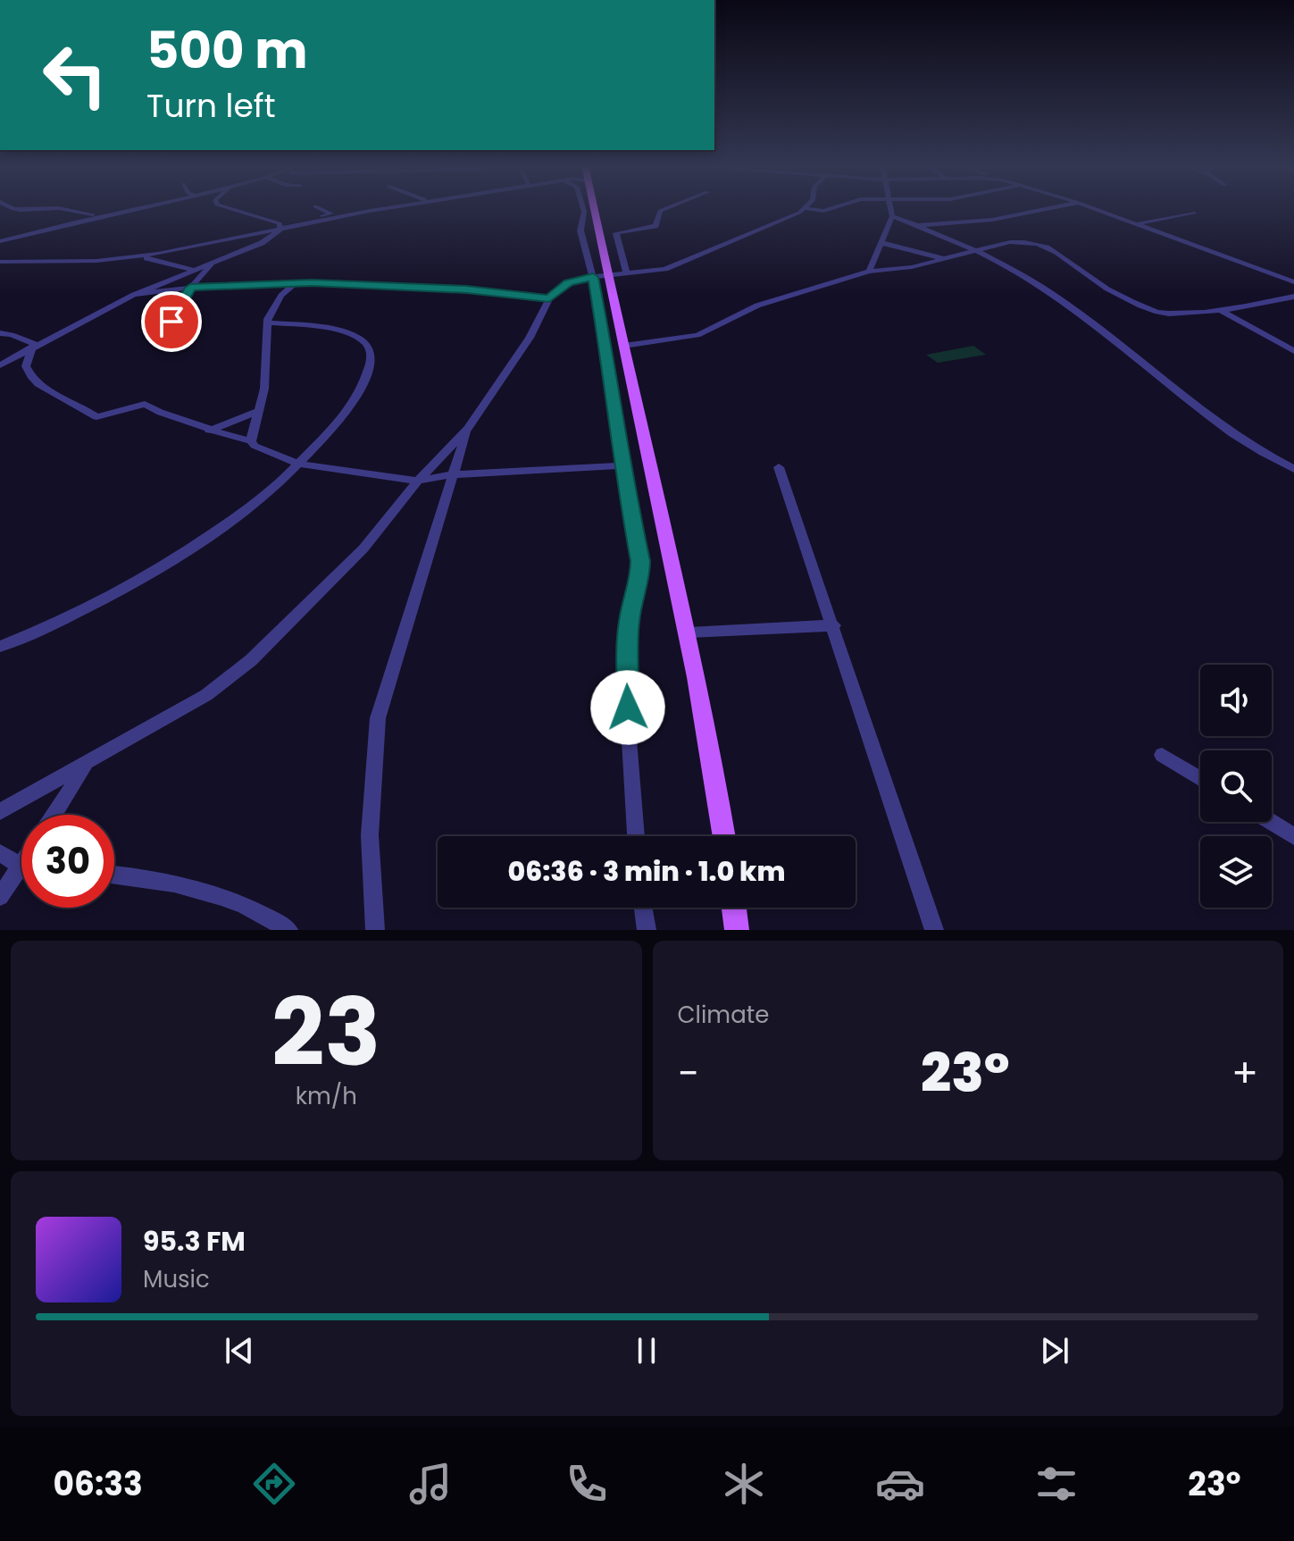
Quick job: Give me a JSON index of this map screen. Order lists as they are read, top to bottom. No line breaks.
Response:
{"page":{"turn":["500 m","Turn left"],"limit":"30","trip":"06:36 · 3 min · 1.0 km","tile":[["23","km/h"],"Climate"],"heat":["−","23°","+"],"song":["95.3 FM","Music"],"tabs":["06:33","23°"]}}
